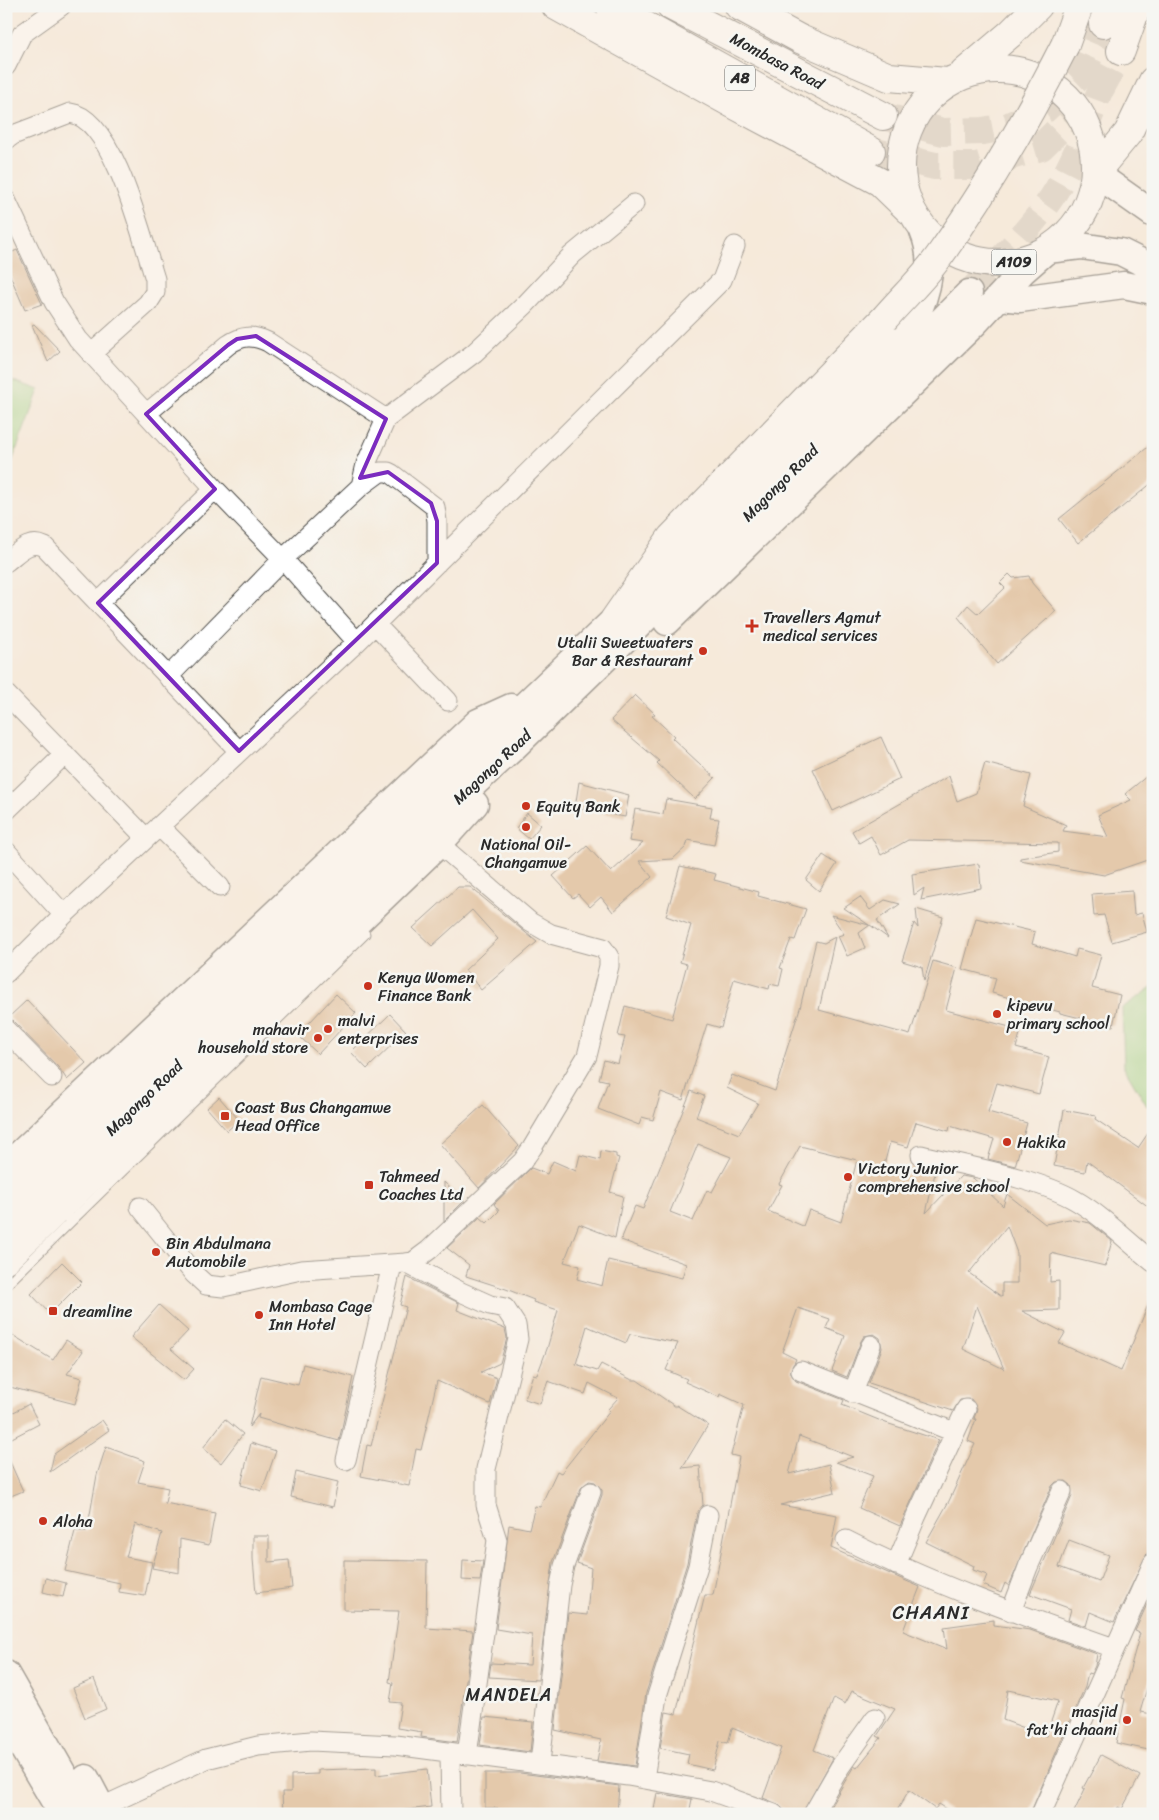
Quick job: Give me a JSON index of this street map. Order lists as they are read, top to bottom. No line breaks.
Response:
{"streets":{"highway":["Mombasa Road","A8","A109"],"main road":["Magongo Road"]},"crossings":[["A109","Magongo Road"]],"districts":["CHAANI","MANDELA"],"places":{"health":["Travellers Agmut medical services"],"other":["Utalii Sweetwaters Bar & Restaurant","Equity Bank","National Oil- Changamwe","Kenya Women Finance Bank","kipevu primary school","malvi enterprises","mahavir household store","Hakika","Victory Junior comprehensive school","Bin Abdulmana Automobile","Mombasa Cage Inn Hotel","Aloha","masjid fat'hi chaani"],"transit":["Coast Bus Changamwe Head Office","Tahmeed Coaches Ltd","dreamline"]}}
